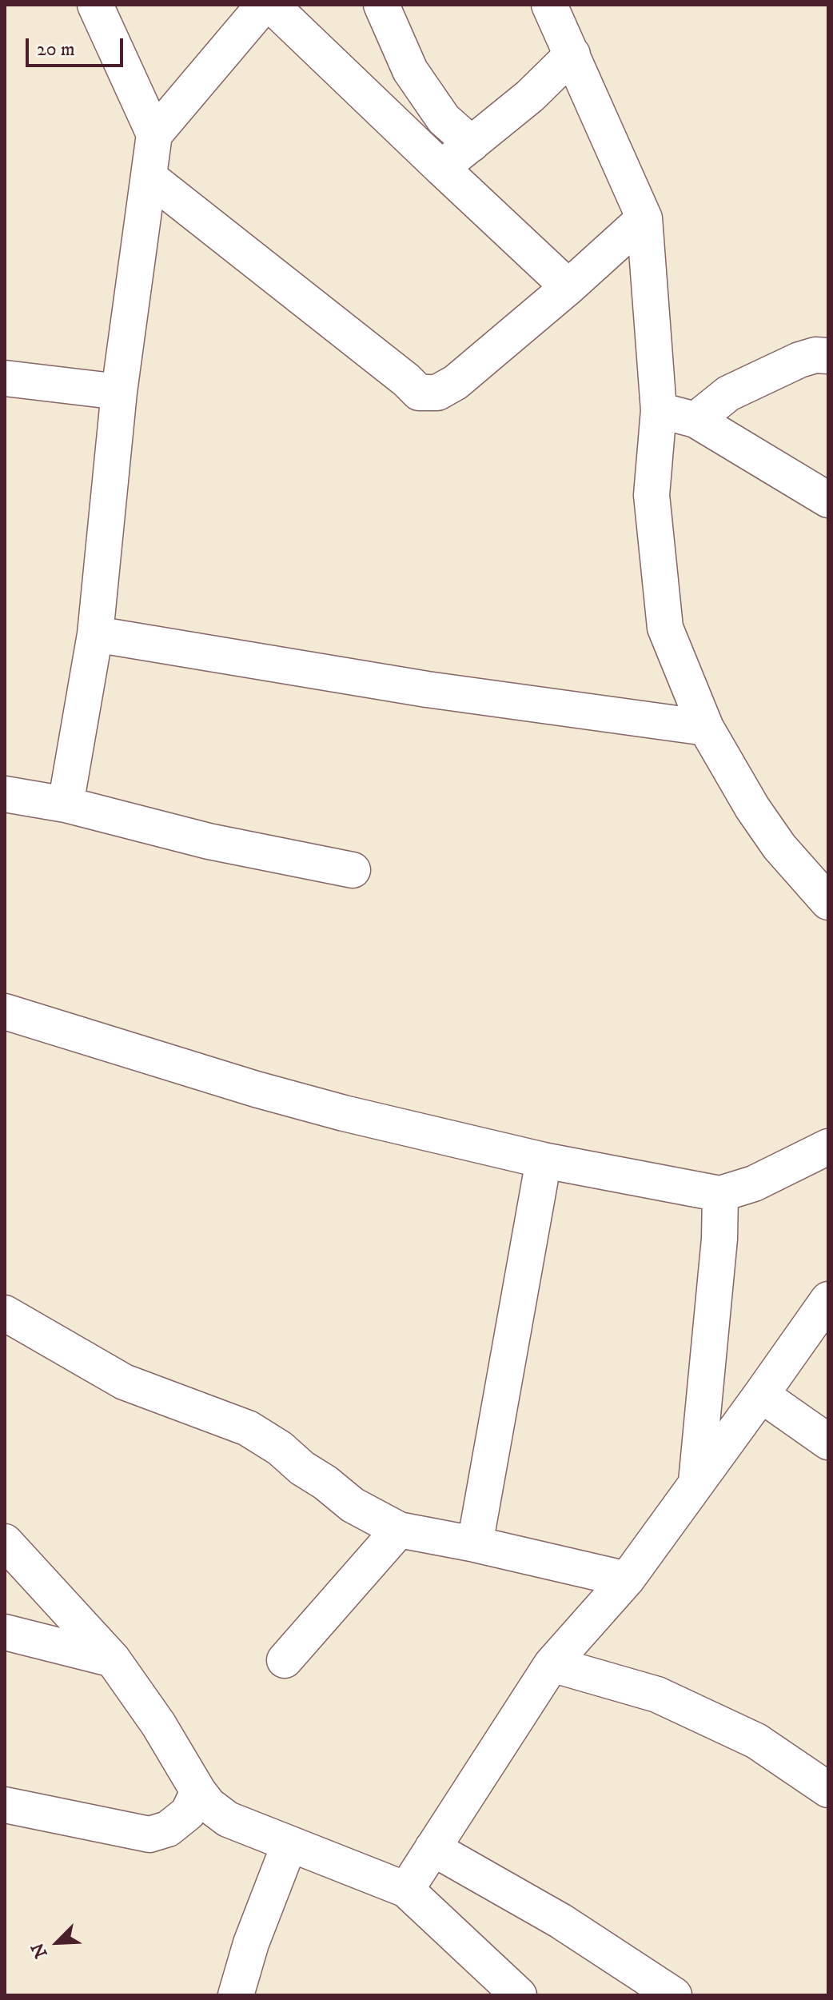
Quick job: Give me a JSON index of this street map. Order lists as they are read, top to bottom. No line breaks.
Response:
{"scale_bar":"20 m","north":"bottom left"}
